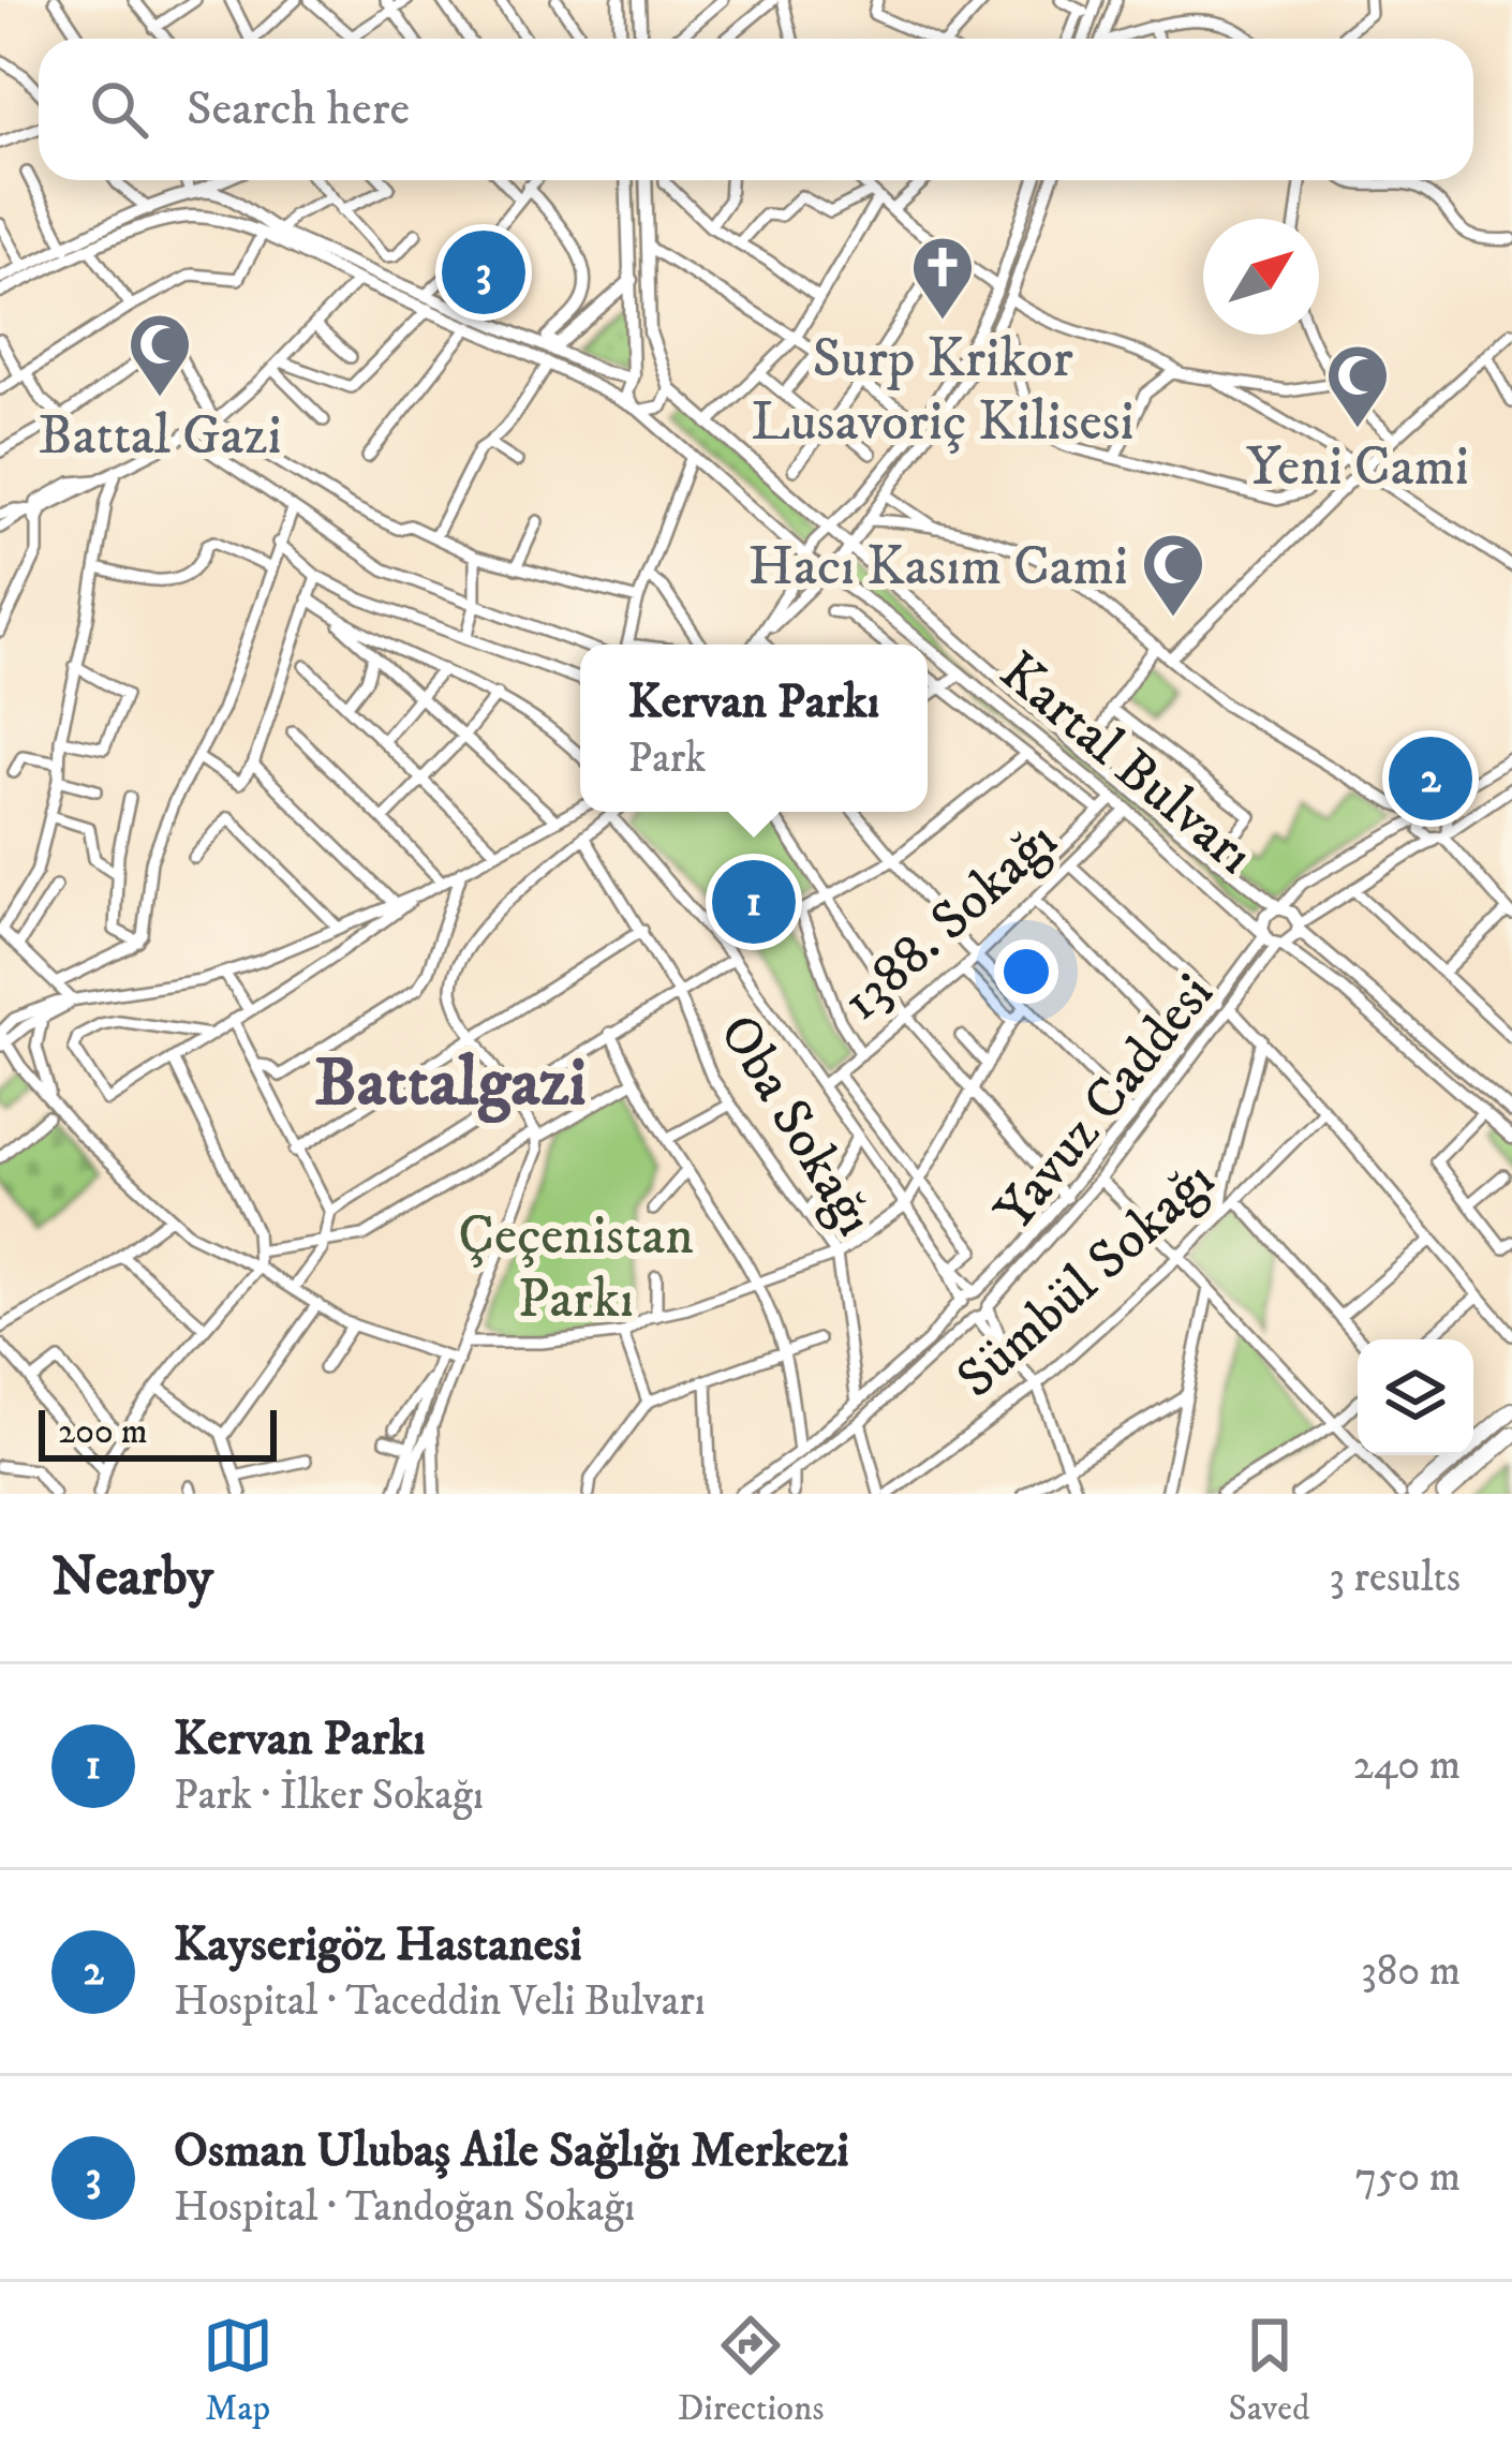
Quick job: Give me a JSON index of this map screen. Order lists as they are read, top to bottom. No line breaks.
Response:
{"streets":{"main road":["Kartal Bulvarı"],"street":["1388. Sokağı","Yavuz Caddesi","Oba Sokağı","Sümbül Sokağı"]},"crossings":[["Kartal Bulvarı","1388. Sokağı"],["Kartal Bulvarı","Yavuz Caddesi"]],"districts":["Battalgazi"],"parks":["Çeçenistan Parkı"],"places":{"church":["Surp Krikor Lusavoriç Kilisesi"],"mosque":["Battal Gazi","Yeni Cami","Hacı Kasım Cami"]},"scale_bar":"200 m","north":"top right","page":{"search":"Search here","pins":["3","2","1"],"popup":["Kervan Parkı","Park"],"scale":"200 m","heading":["Nearby","3 results"],"list":[{"mark":"1","name":"Kervan Parkı","note":"Park · İlker Sokağı","value":"240 m"},{"mark":"2","name":"Kayserigöz Hastanesi","note":"Hospital · Taceddin Veli Bulvarı","value":"380 m"},{"mark":"3","name":"Osman Ulubaş Aile Sağlığı Merkezi","note":"Hospital · Tandoğan Sokağı","value":"750 m"}],"nav":["Map","Directions","Saved"]}}
